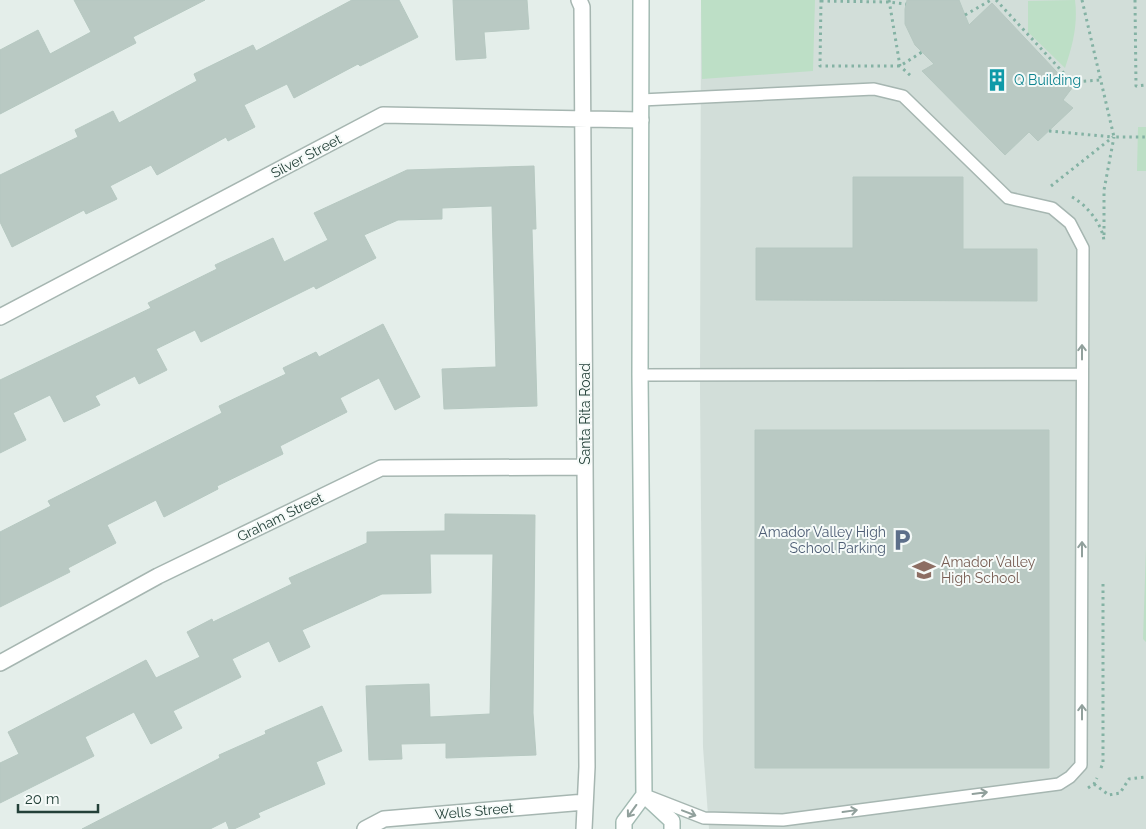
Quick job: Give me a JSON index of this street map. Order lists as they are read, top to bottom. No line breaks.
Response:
{"streets":{"street":["Silver Street","Santa Rita Road","Graham Street","Wells Street"]},"crossings":[["Silver Street","Santa Rita Road"],["Santa Rita Road","Graham Street"],["Santa Rita Road","Wells Street"]],"places":{"building":["Q Building"],"parking":["Amador Valley High School Parking"],"school or university":["Amador Valley High School"]},"scale_bar":"20 m"}
